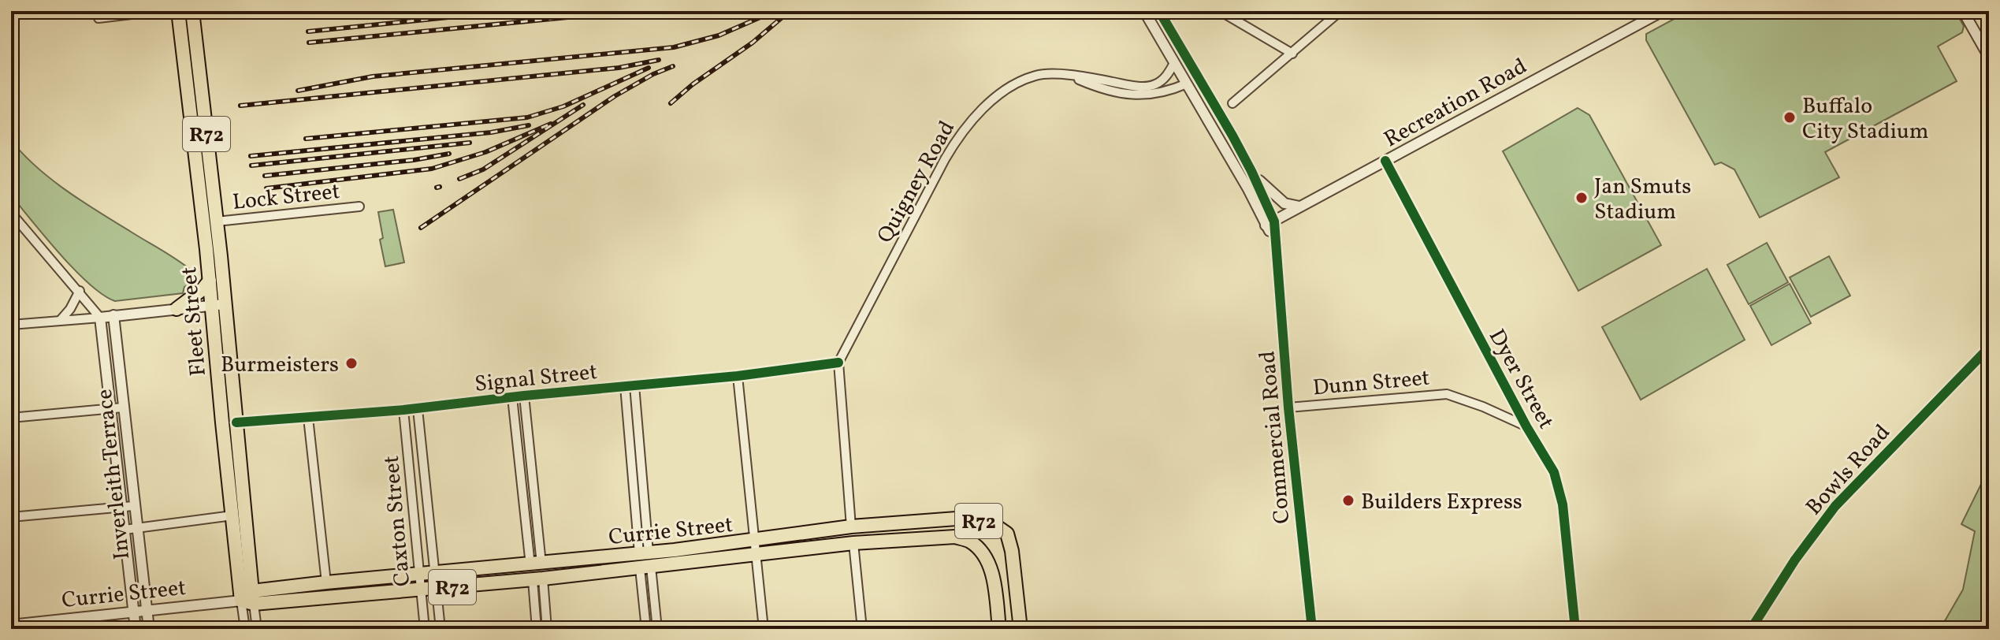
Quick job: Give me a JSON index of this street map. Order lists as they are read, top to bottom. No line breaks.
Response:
{"streets":{"main road":["R72","Fleet Street","Currie Street"],"street":["Recreation Road","Quigney Road","Lock Street","Signal Street","Dyer Street","Dunn Street","Commercial Road","Bowls Road","Inverleith Terrace","Caxton Street"]},"crossings":[["Recreation Road","Dyer Street"],["Recreation Road","Commercial Road"],["Quigney Road","Signal Street"],["Quigney Road","Commercial Road"],["Lock Street","Fleet Street"],["Fleet Street","Signal Street"],["Fleet Street","Currie Street"],["Signal Street","Caxton Street"],["Dyer Street","Dunn Street"],["Dunn Street","Commercial Road"],["Inverleith Terrace","Currie Street"],["Caxton Street","Currie Street"]],"places":["Buffalo City Stadium","Jan Smuts Stadium","Burmeisters","Builders Express"]}
